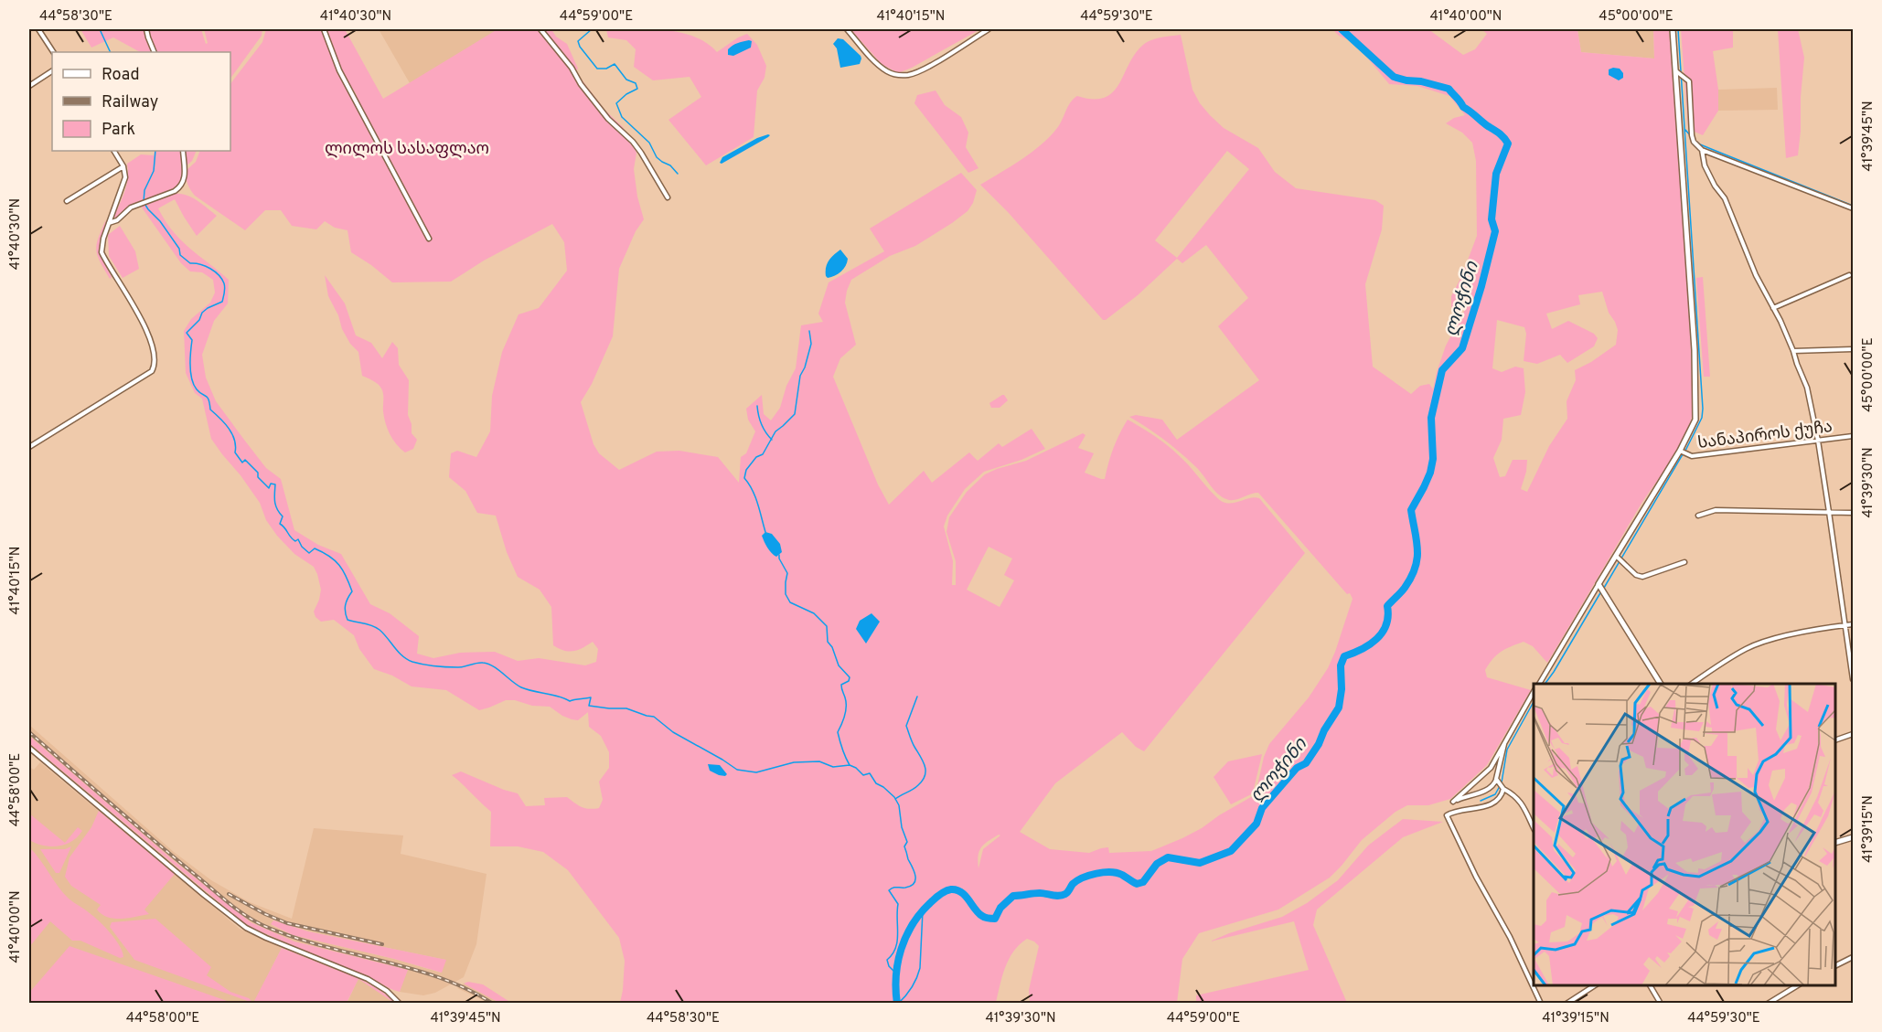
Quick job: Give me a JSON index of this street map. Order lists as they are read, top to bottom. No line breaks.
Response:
{"streets":{"street":["სანაპიროს ქუჩა"]},"water":["ლოჭინი"],"parks":["ლილოს სასაფლაო"],"legend":["Road","Railway","Park"],"coordinates":["44°58'30\"E","41°40'30\"N","44°59'00\"E","41°40'15\"N","44°59'30\"E","41°40'00\"N","45°00'00\"E","41°39'45\"N","41°39'30\"N","44°58'00\"E","41°39'15\"N"]}
